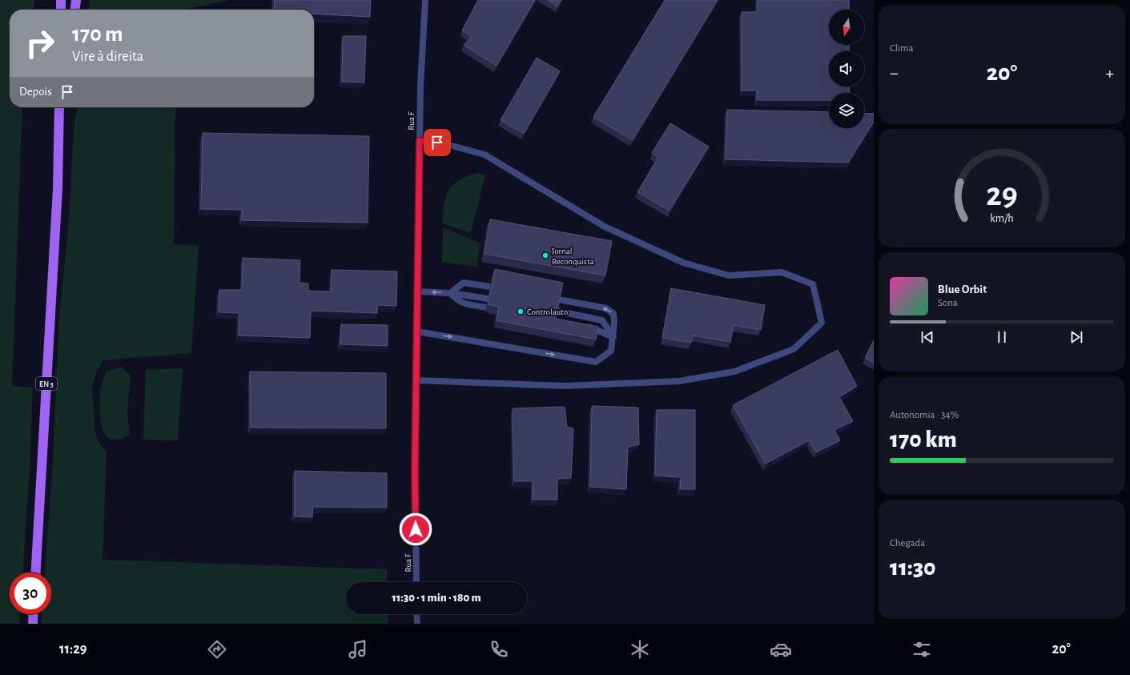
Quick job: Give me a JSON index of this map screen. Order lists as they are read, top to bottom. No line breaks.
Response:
{"streets":{"main road":["EN 3"],"street":["Rua F"]},"places":["Jornal Reconquista","Controlauto"],"north":"bottom","page":{"tile":["Clima",["Autonomia · 34%","170 km"],["Chegada","11:30"]],"turn":["170 m","Vire à direita"],"heat":["−","20°","+"],"then":"Depois","song":["Blue Orbit","Sona"],"limit":"30","trip":"11:30 · 1 min · 180 m","tabs":["11:29","20°"],"gauge":["29","km/h"]}}
